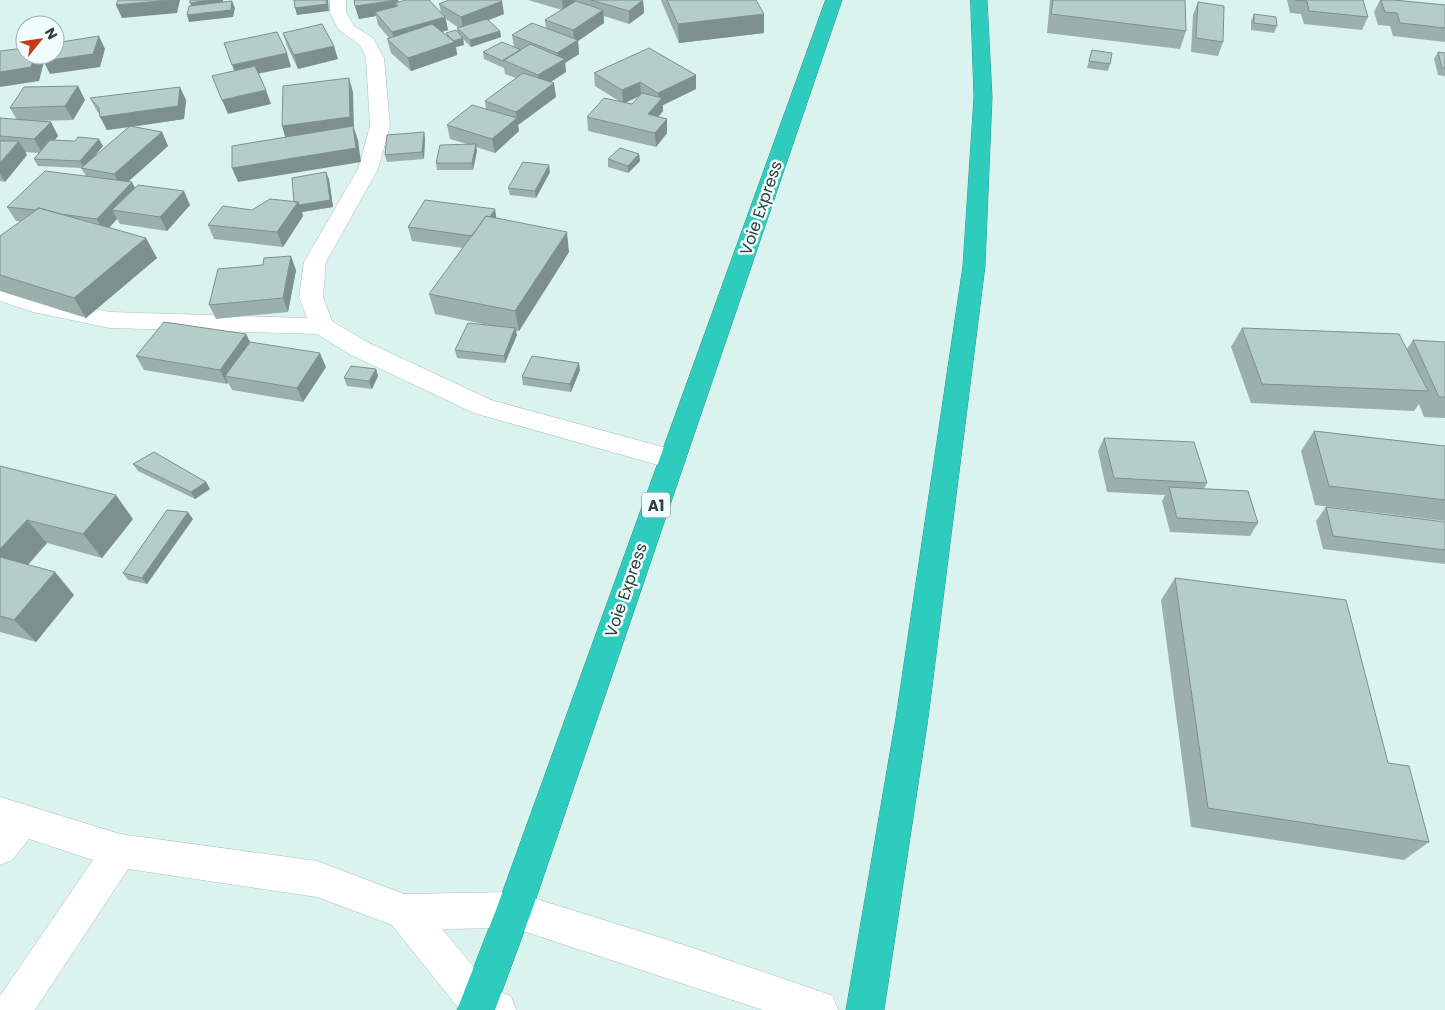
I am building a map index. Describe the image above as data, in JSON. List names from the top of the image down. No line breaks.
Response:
{"streets":{"highway":["Voie Express","A1"]},"north":"top right"}
